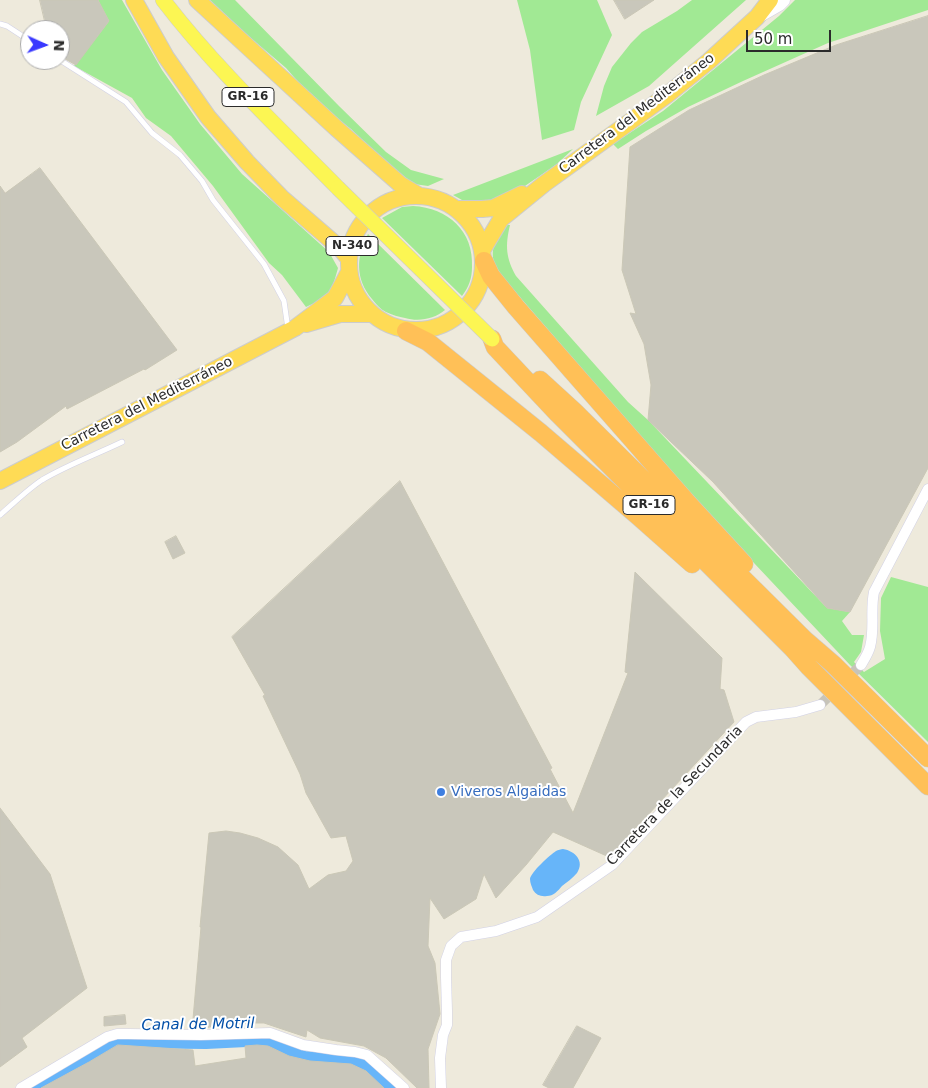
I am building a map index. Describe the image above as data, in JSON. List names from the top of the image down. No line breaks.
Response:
{"streets":{"highway":["GR-16","Carretera del Mediterráneo","N-340"],"street":["Carretera de la Secundaria"]},"crossings":[["Carretera del Mediterráneo","N-340"]],"water":["Canal de Motril"],"places":["Viveros Algaidas"],"scale_bar":"50 m","north":"right"}
